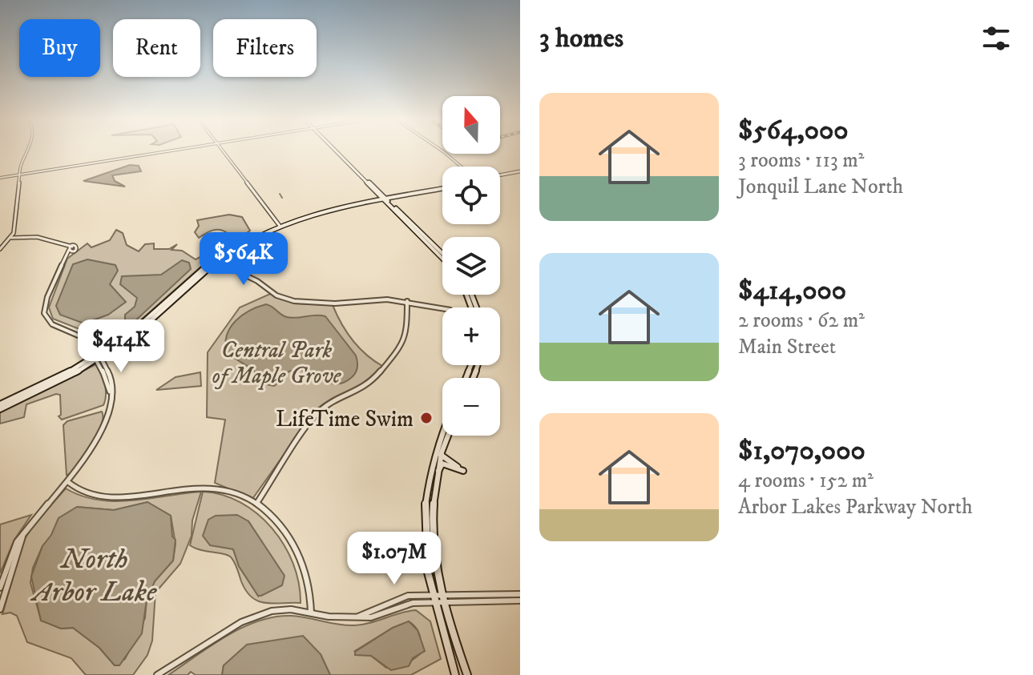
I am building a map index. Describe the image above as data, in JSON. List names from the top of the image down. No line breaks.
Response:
{"water":["North Arbor Lake"],"parks":["Central Park of Maple Grove"],"places":["LifeTime Swim"],"north":"top","page":{"heading":"3 homes","chip":["Buy","Rent","Filters"],"list":[{"name":"$564,000","note":"3 rooms · 113 m² · Jonquil Lane North"},{"name":"$414,000","note":"2 rooms · 62 m² · Main Street"},{"name":"$1,070,000","note":"4 rooms · 152 m² · Arbor Lakes Parkway North"}],"map_buttons":["+","−"],"price":["$564K","$414K","$1.07M"]}}
